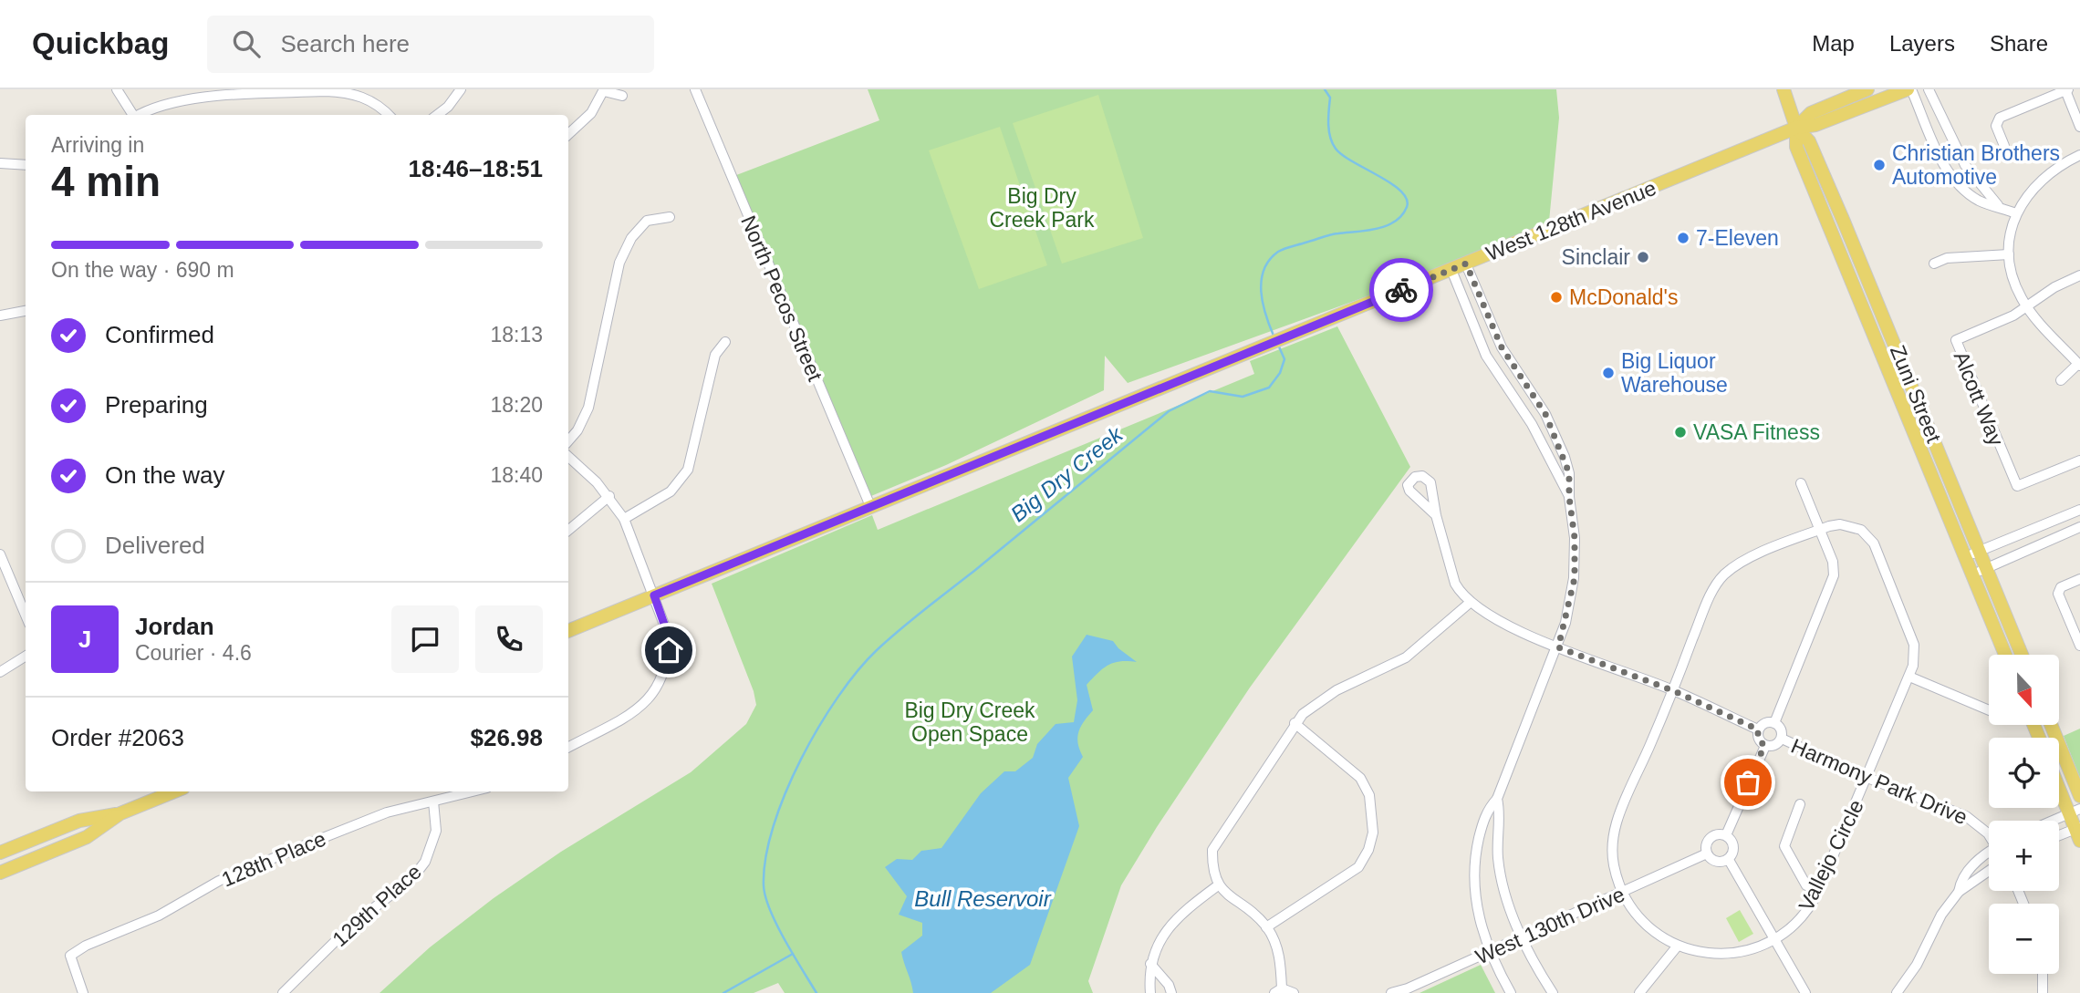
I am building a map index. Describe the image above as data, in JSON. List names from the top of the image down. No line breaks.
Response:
{"streets":{"main road":["West 128th Avenue","Zuni Street"],"street":["North Pecos Street","Alcott Way","Harmony Park Drive","Vallejo Circle","128th Place","129th Place","West 130th Drive"]},"crossings":[["West 128th Avenue","North Pecos Street"],["West 128th Avenue","Zuni Street"],["Harmony Park Drive","Vallejo Circle"],["Vallejo Circle","West 130th Drive"],["128th Place","129th Place"]],"water":["Big Dry Creek","Bull Reservoir"],"parks":["Big Dry Creek Park","Big Dry Creek Open Space"],"places":["Christian Brothers Automotive","7-Eleven","Sinclair","McDonald's","Big Liquor Warehouse","VASA Fitness"],"north":"bottom","page":{"header":"Quickbag","search":"Search here","nav":["Map","Layers","Share"],"heading":["4 min","Arriving in","18:46–18:51"],"panel":["Jordan","Courier · 4.6","Order #2063","$26.98"],"bar":"On the way · 690 m","list":[["Confirmed","18:13"],["Preparing","18:20"],["On the way","18:40"],"Delivered"],"round":"J","map_buttons":["+","−"]}}
